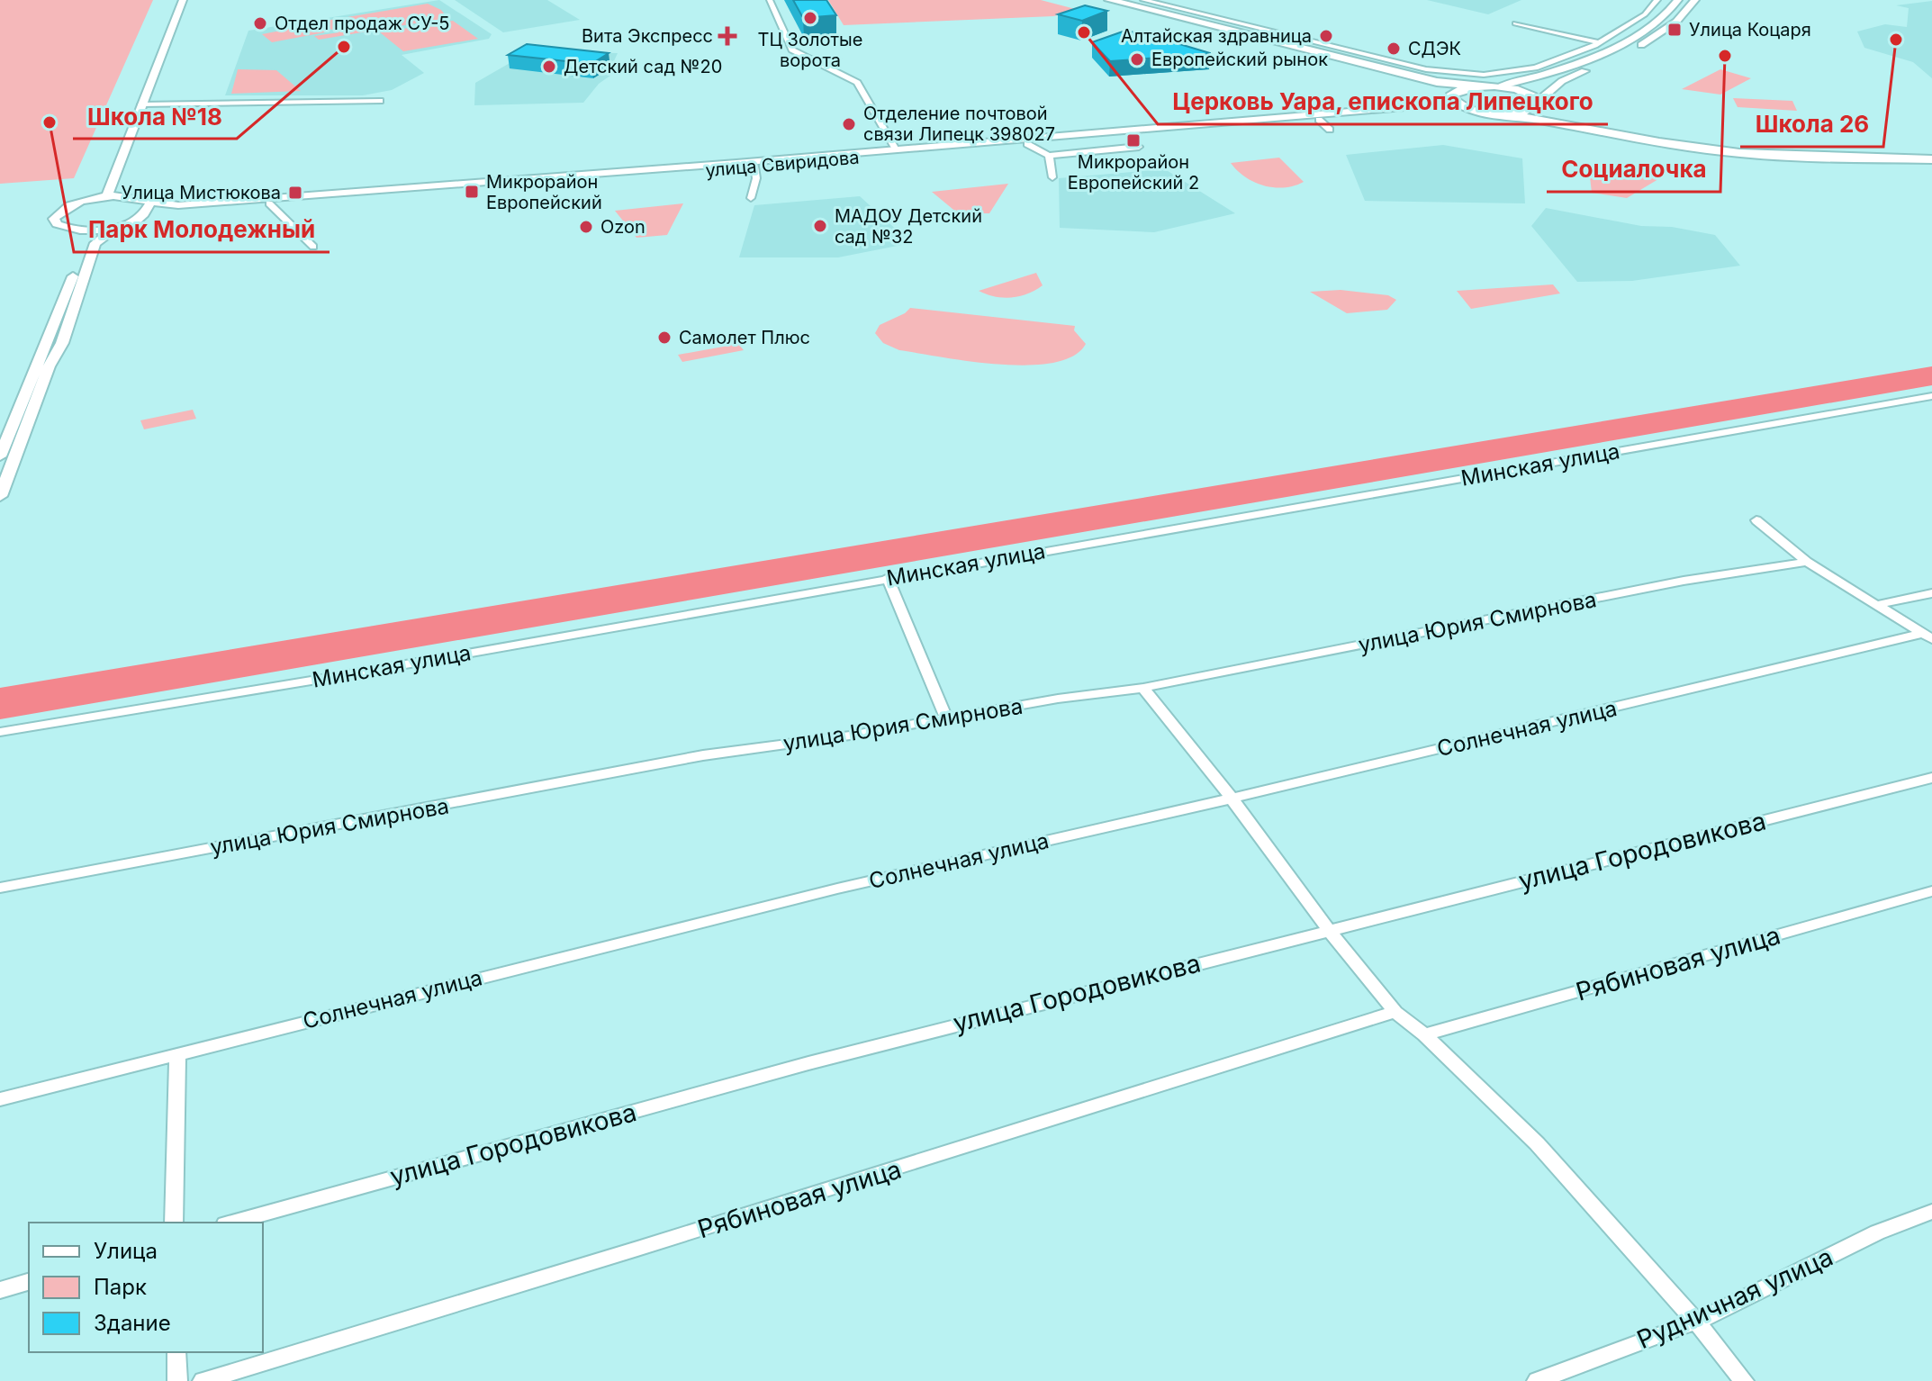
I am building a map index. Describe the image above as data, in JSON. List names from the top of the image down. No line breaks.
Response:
{"streets":{"street":["улица Свиридова","Минская улица","улица Юрия Смирнова","Солнечная улица","улица Городовикова","Рябиновая улица","Рудничная улица"]},"places":{"other":["ТЦ Золотые ворота","Отдел продаж СУ-5","Церковь Уара, епископа Липецкого","Алтайская здравница","Школа 26","Школа №18","СДЭК","Социалочка","Европейский рынок","Детский сад №20","Парк Молодежный","Отделение почтовой связи Липецк 398027","МАДОУ Детский сад №32","Ozon","Самолет Плюс"],"transit":["Улица Коцаря","Микрорайон Европейский 2","Микрорайон Европейский","Улица Мистюкова"],"health":["Вита Экспресс"]},"legend":["Улица","Парк","Здание"]}
